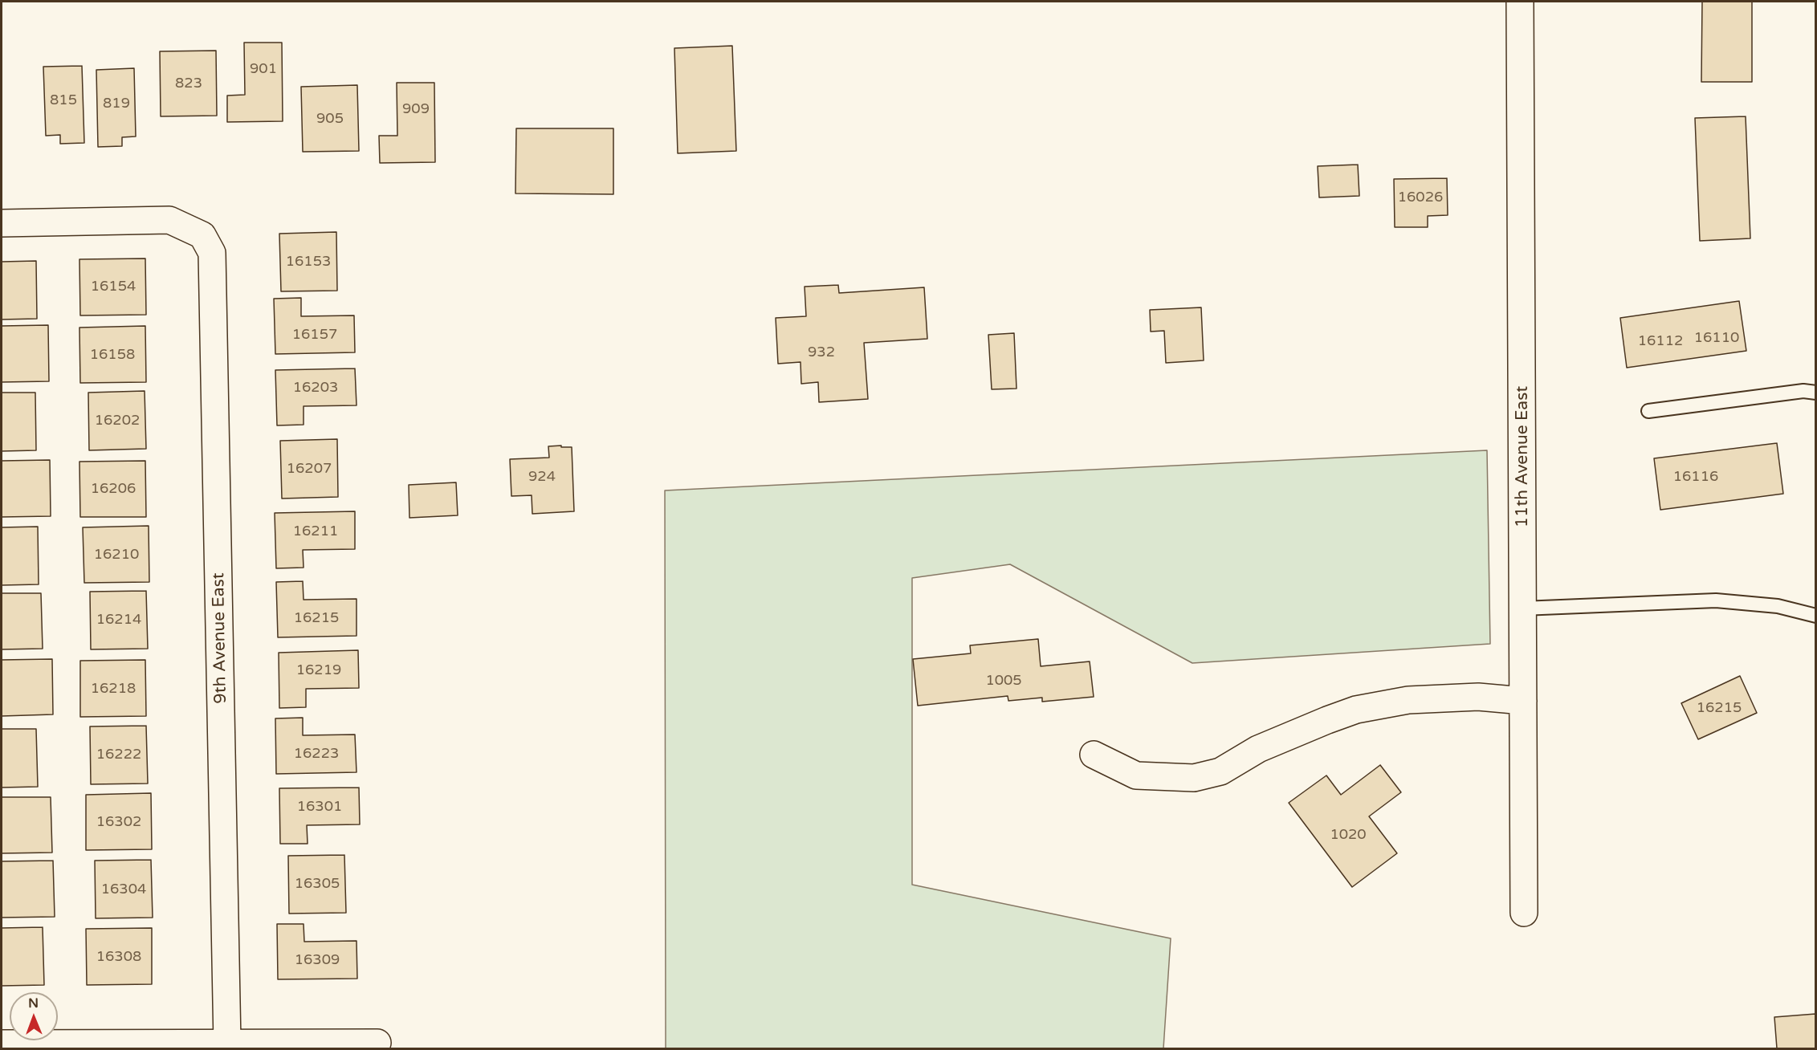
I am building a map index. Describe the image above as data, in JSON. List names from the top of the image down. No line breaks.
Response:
{"streets":{"street":["11th Avenue East","9th Avenue East"]},"house_numbers":["901","823","815","819","909","905","16026","16153","16154","16157","16110","16112","932","16158","16203","16202","16207","924","16116","16206","16211","16210","16215","16214","16219","1005","16218","16215","16223","16222","16301","16302","1020","16305","16304","16308","16309"],"north":"top"}
